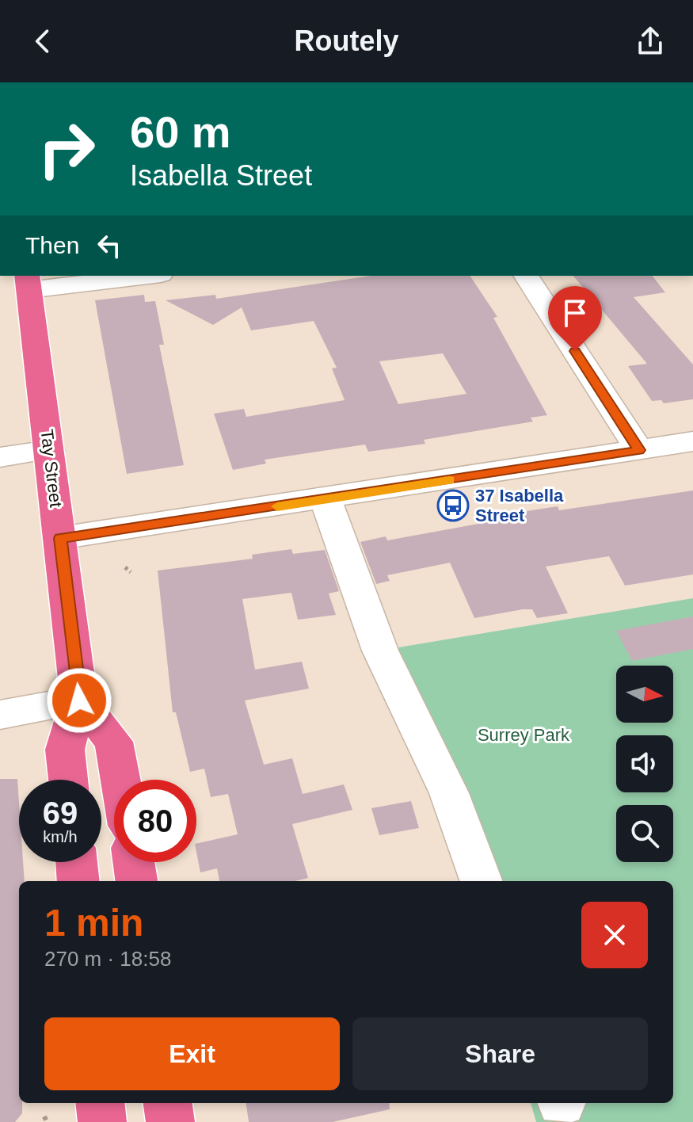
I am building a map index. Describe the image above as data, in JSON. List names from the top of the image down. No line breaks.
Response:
{"streets":{"highway":["Tay Street"]},"parks":["Surrey Park"],"places":{"bus stop":["37 Isabella Street"]},"north":"right","page":{"header":"Routely","turn":["60 m","Isabella Street"],"then":"Then","speed":"69 km/h","limit":"80","heading":["1 min","270 m · 18:58"],"buttons":["Exit","Share"]}}
